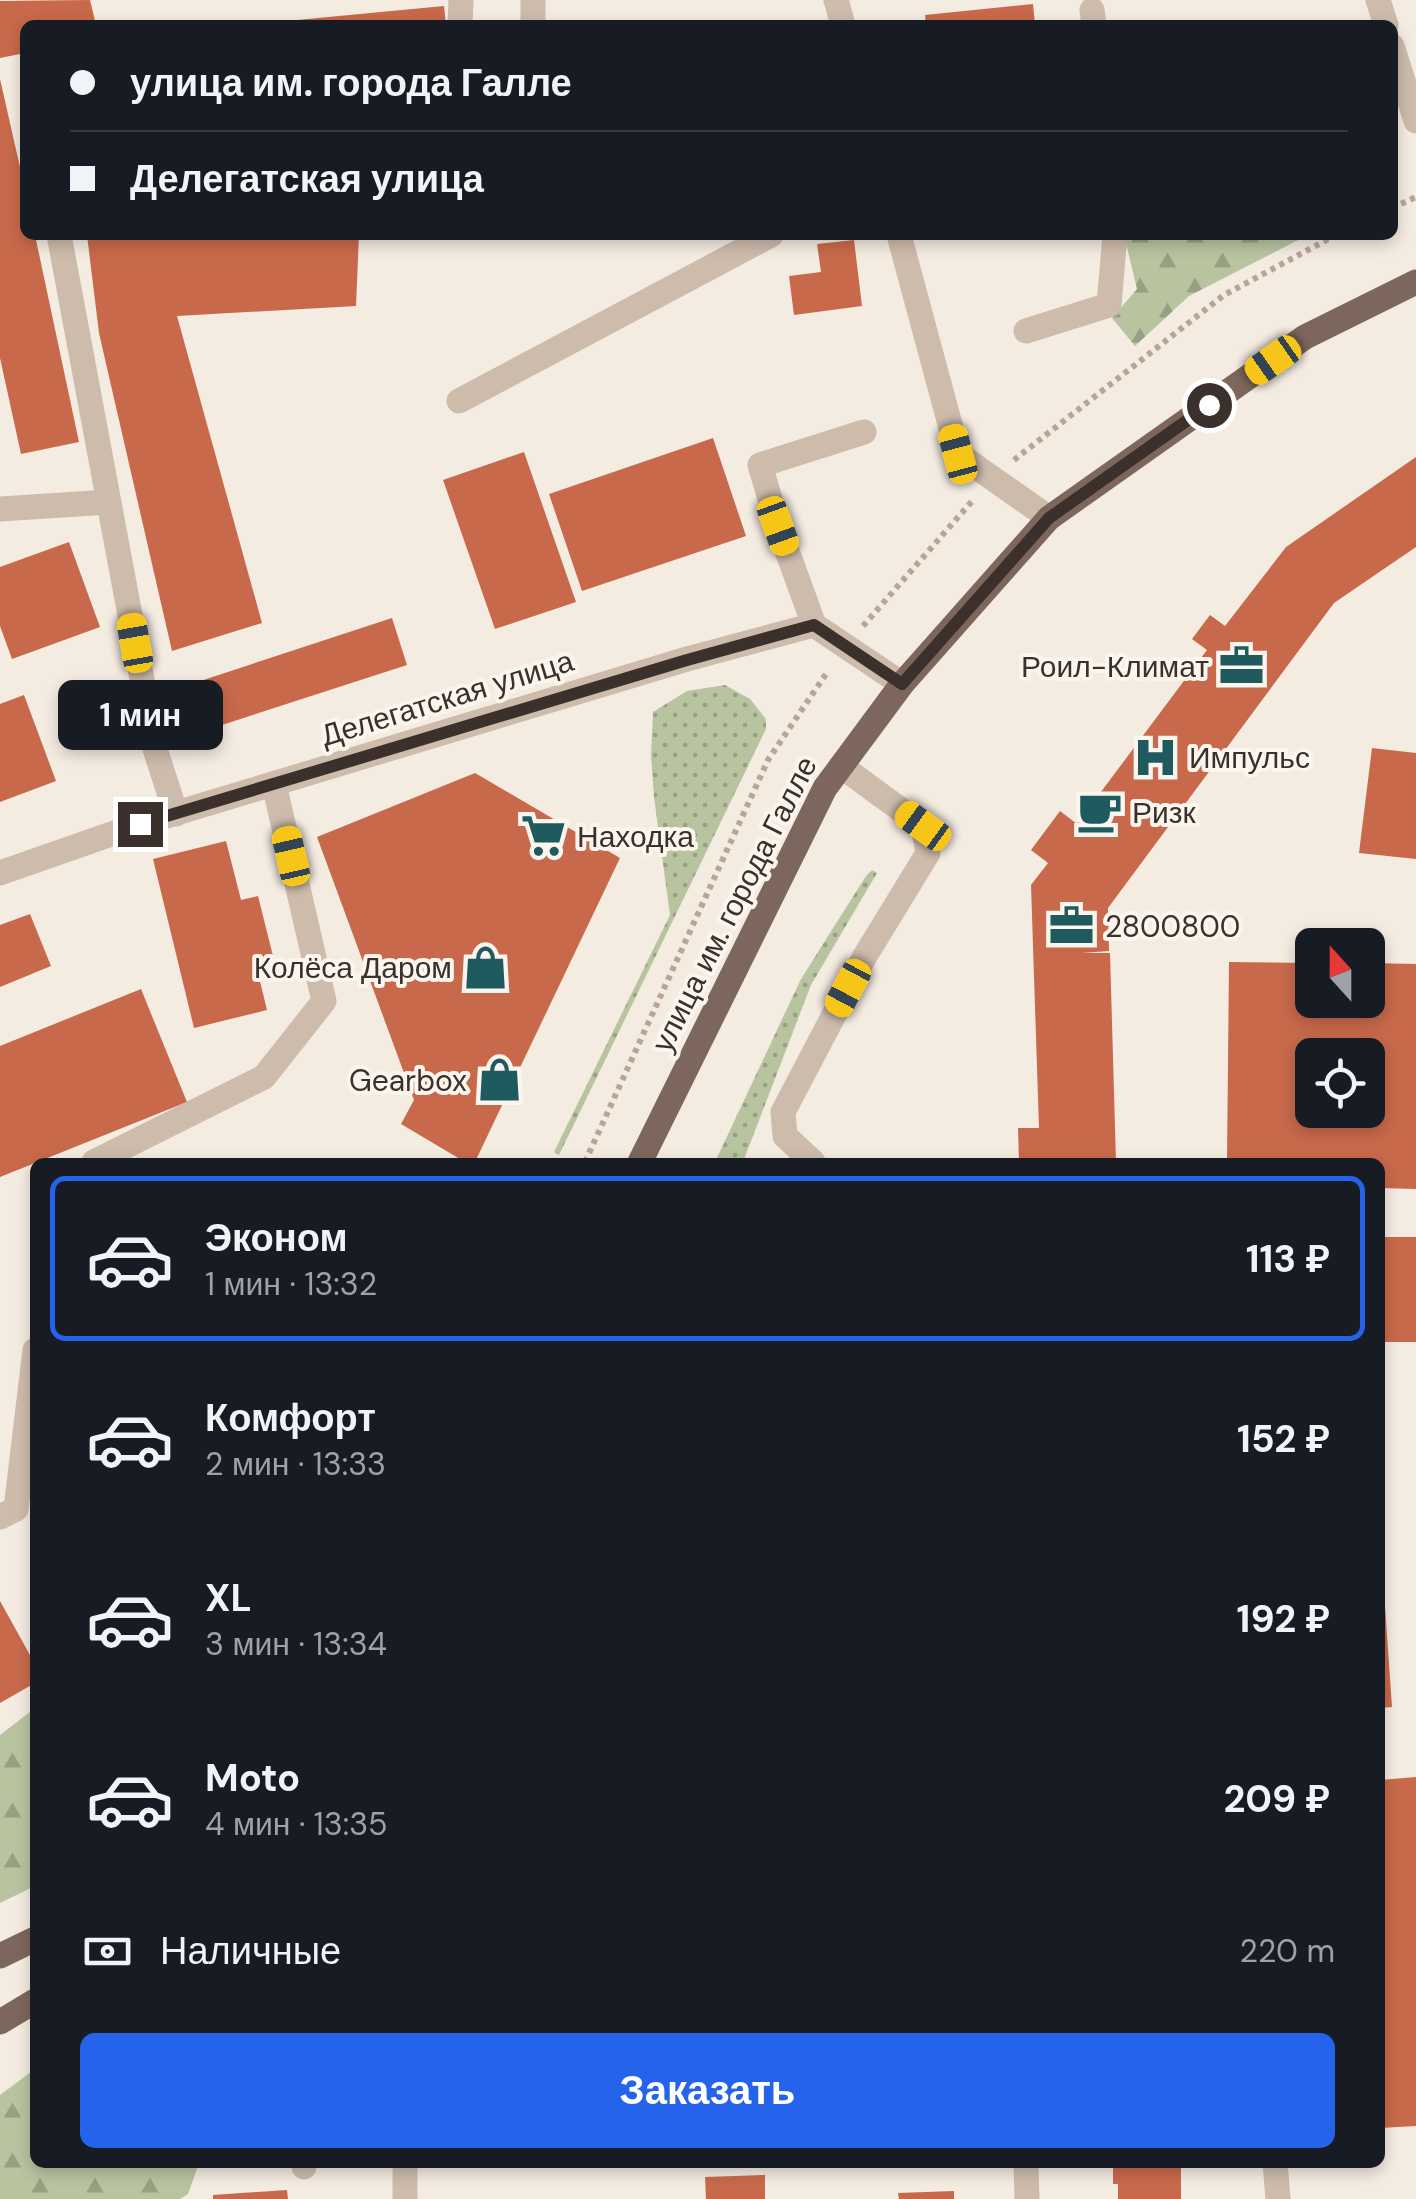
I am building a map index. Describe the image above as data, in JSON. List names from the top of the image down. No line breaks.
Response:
{"streets":{"main road":["улица им. города Галле"],"street":["Делегатская улица"]},"places":{"office":["Роил-Климат","2800800"],"hospital":["Импульс"],"cafe":["Ризк"],"supermarket":["Находка"],"shop":["Колёса Даром","Gearbox"]},"north":"top","page":{"banner":["улица им. города Галле","Делегатская улица"],"bubble":"1 мин","list":[{"name":"Эконом","note":"1 мин · 13:32","value":"113 ₽"},{"name":"Комфорт","note":"2 мин · 13:33","value":"152 ₽"},{"name":"XL","note":"3 мин · 13:34","value":"192 ₽"},{"name":"Moto","note":"4 мин · 13:35","value":"209 ₽"}],"pay":["Наличные","220 m"],"buttons":"Заказать"}}
